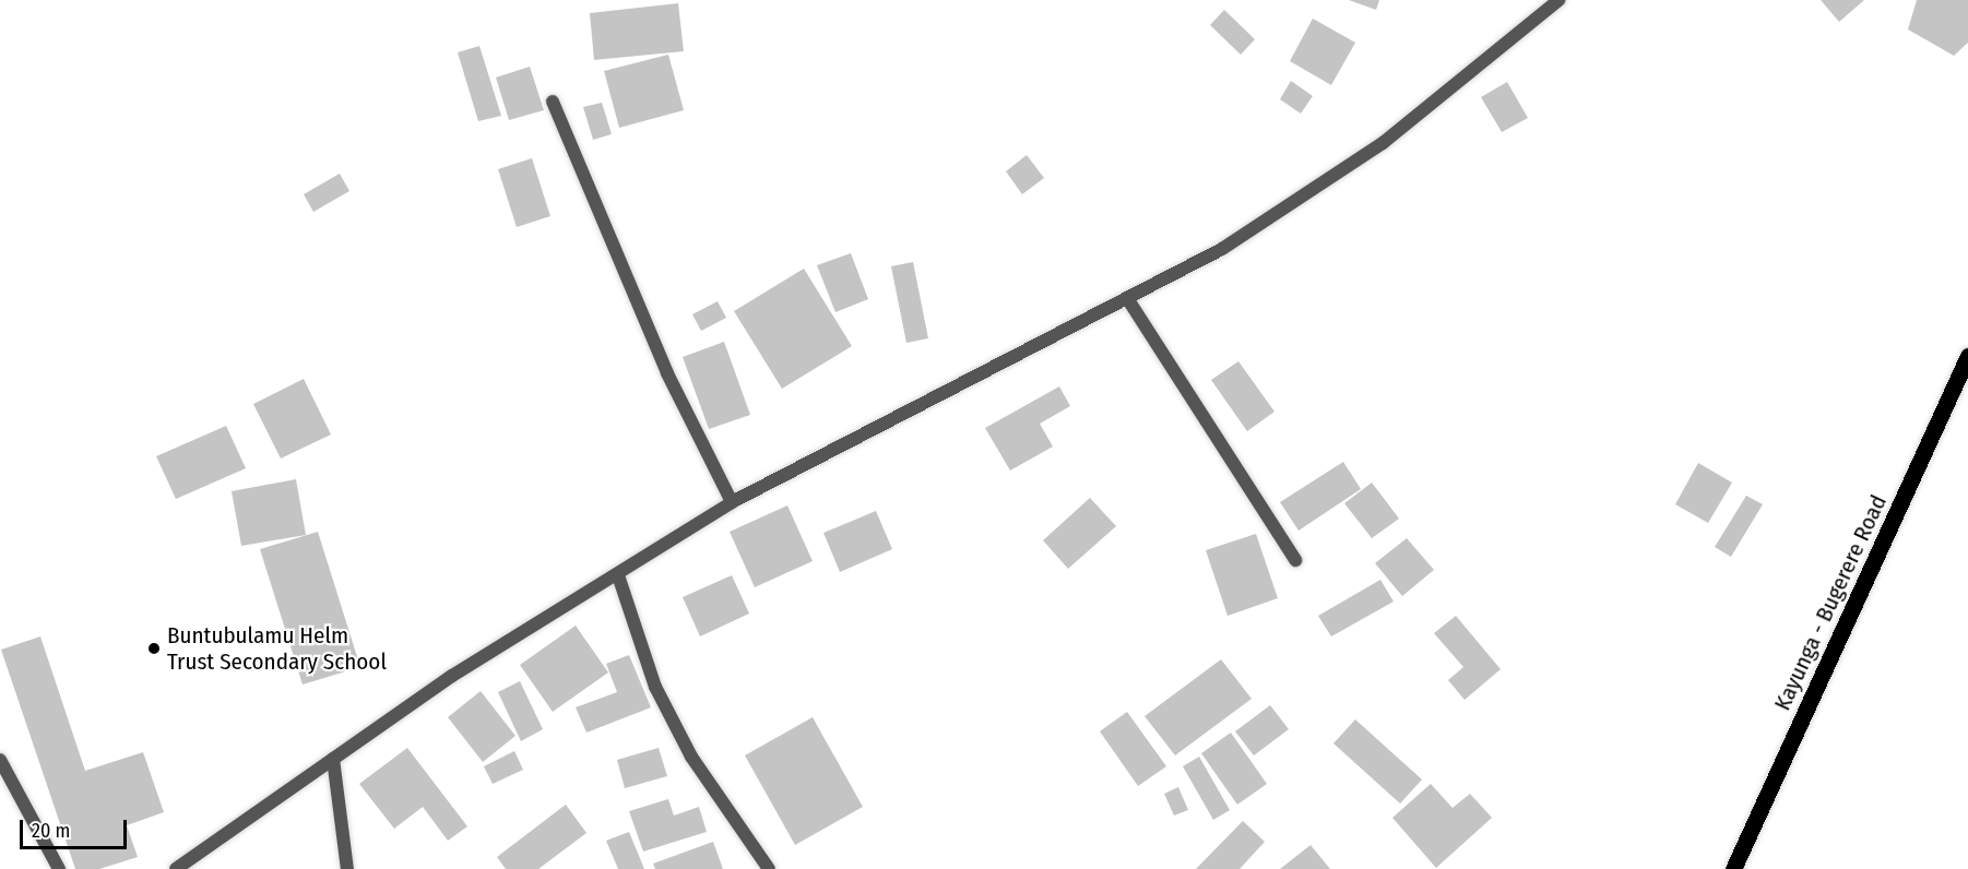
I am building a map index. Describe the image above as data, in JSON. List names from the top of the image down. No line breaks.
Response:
{"streets":{"main road":["Kayunga - Bugerere Road"]},"places":["Buntubulamu Helm Trust Secondary School"],"scale_bar":"20 m"}
